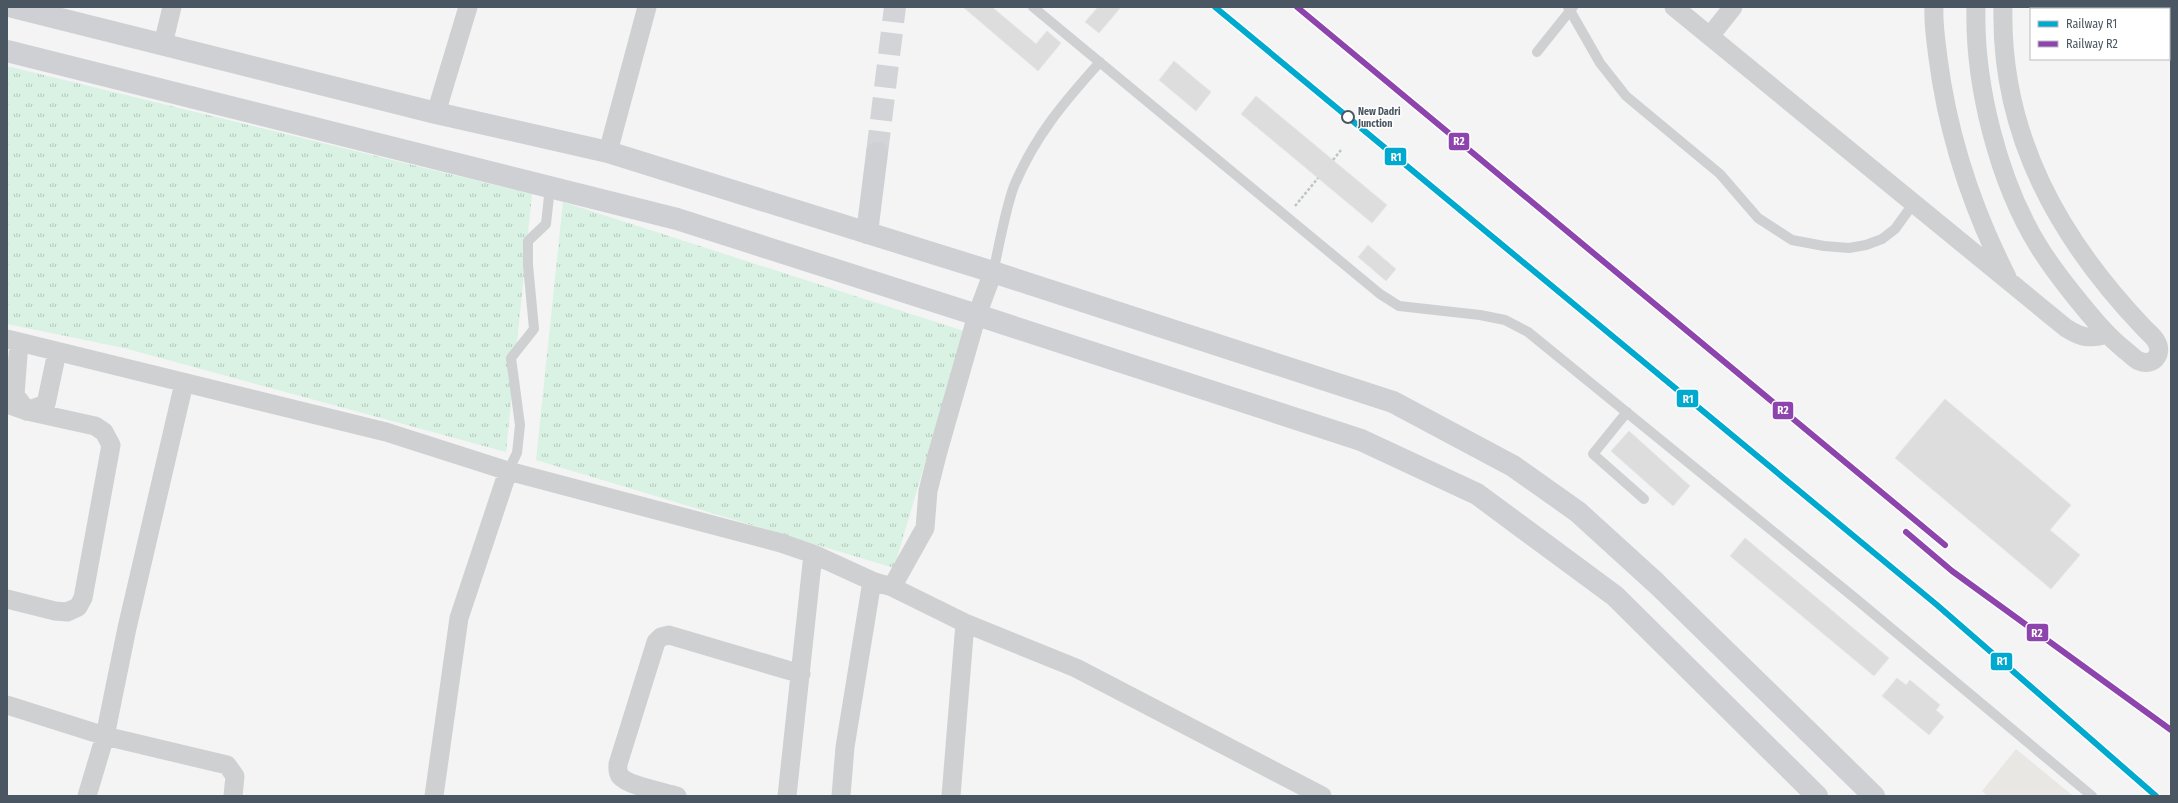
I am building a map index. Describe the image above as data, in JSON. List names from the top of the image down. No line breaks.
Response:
{"places":["New Dadri Junction"],"lines":["rail line R1","rail line R2"],"legend":["Railway R1","Railway R2"]}
